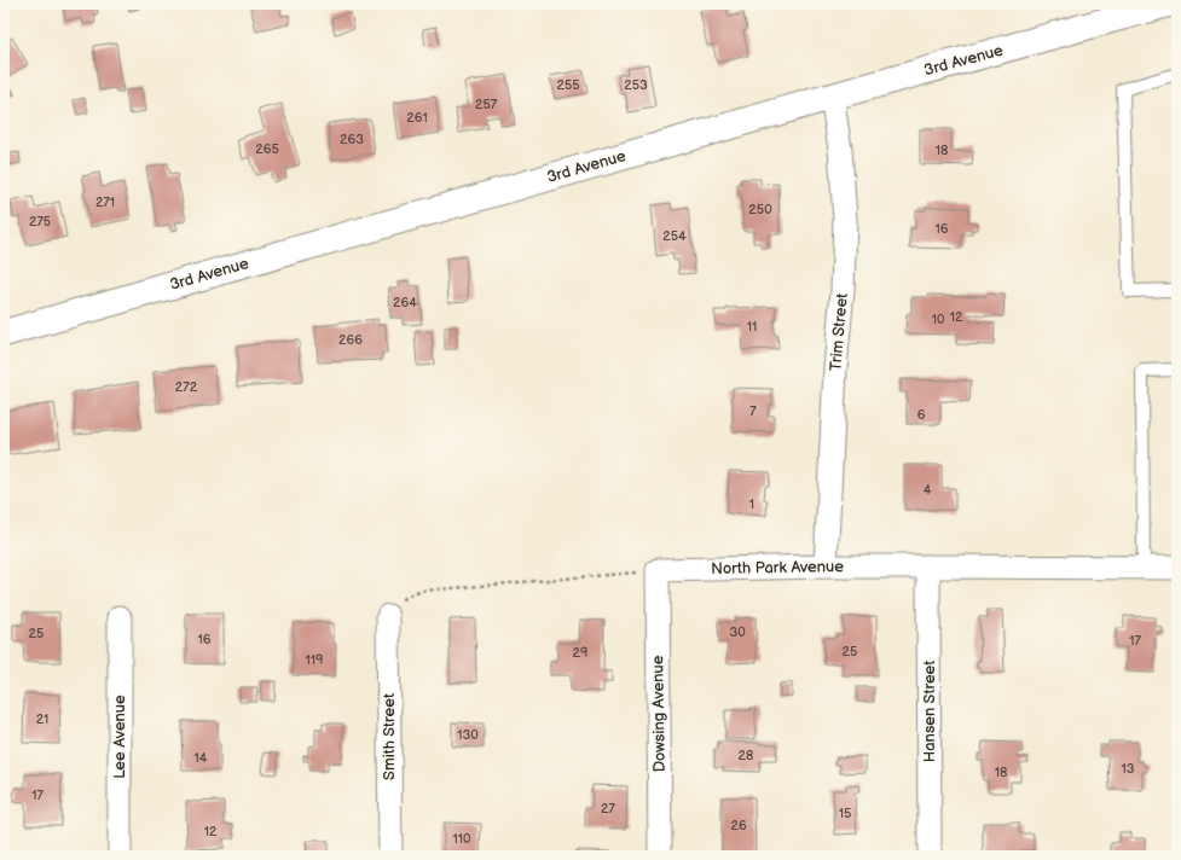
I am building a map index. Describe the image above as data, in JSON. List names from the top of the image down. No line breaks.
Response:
{"streets":{"street":["3rd Avenue","Trim Street","North Park Avenue","Hansen Street","Dowsing Avenue","Lee Avenue","Smith Street"]},"crossings":[["3rd Avenue","Trim Street"],["Trim Street","North Park Avenue"],["North Park Avenue","Hansen Street"],["North Park Avenue","Dowsing Avenue"]],"house_numbers":["255","253","257","261","263","265","18","271","250","275","16","254","264","12","10","11","266","272","7","6","4","1","30","25","16","17","25","29","119","21","130","28","14","13","18","17","27","15","26","12","110"]}
